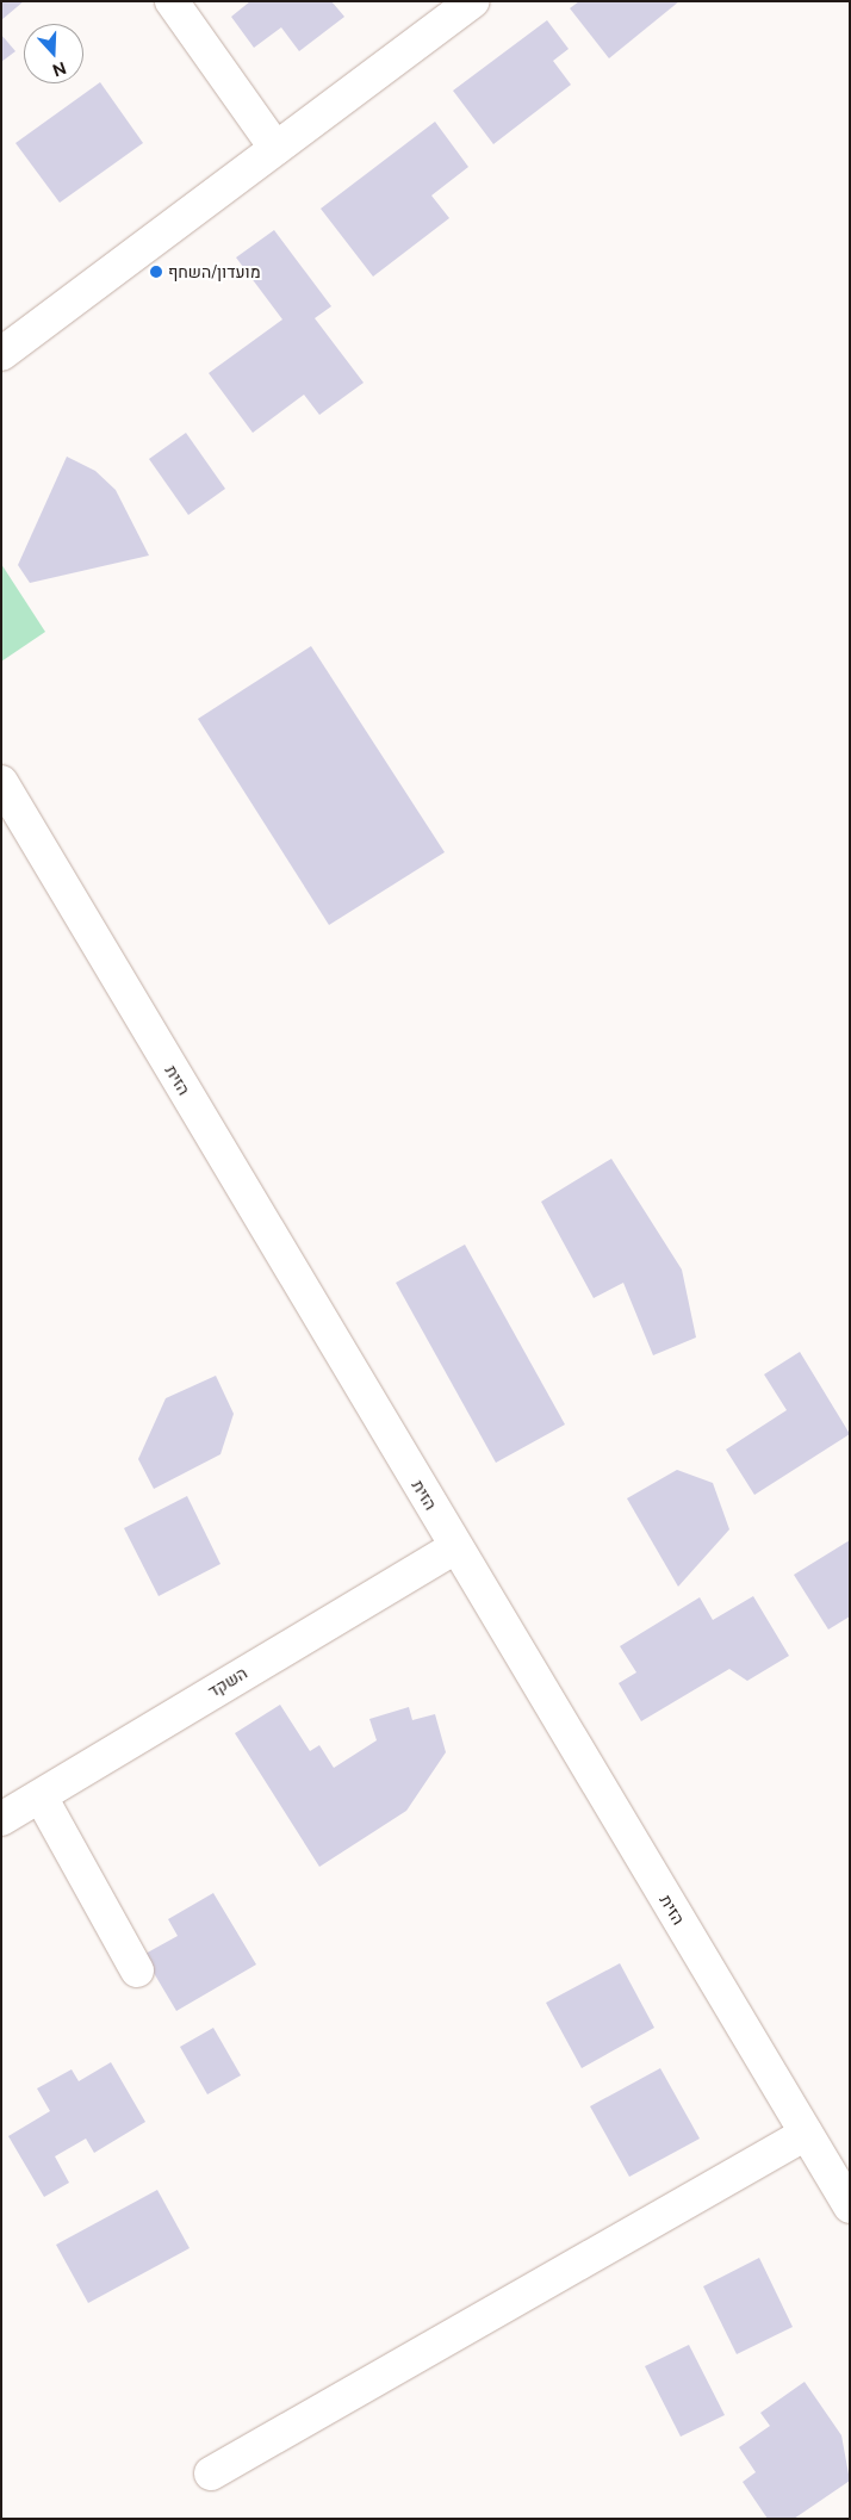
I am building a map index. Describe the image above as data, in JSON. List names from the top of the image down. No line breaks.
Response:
{"streets":{"street":["הזית","השקד"]},"crossings":[["הזית","השקד"]],"places":["מועדון/השחף"],"north":"bottom"}
